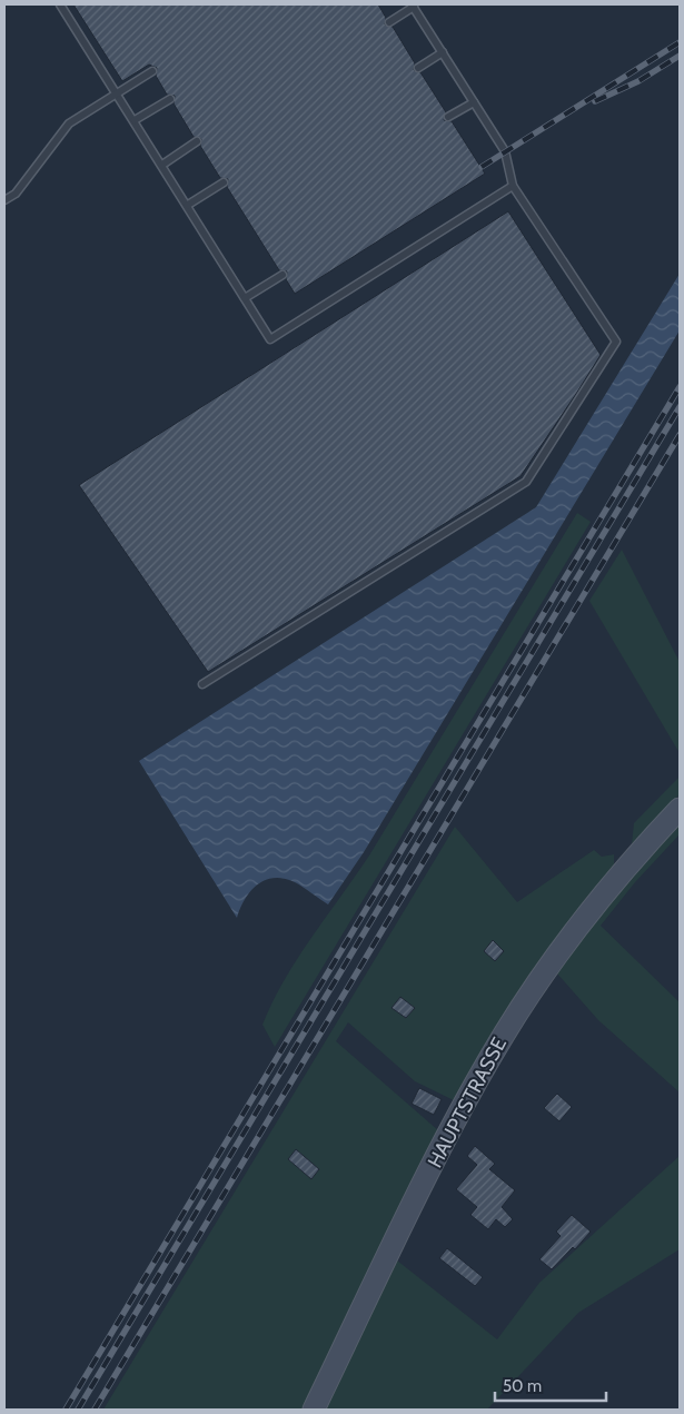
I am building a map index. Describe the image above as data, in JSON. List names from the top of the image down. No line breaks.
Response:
{"streets":{"main road":["HAUPTSTRASSE"]},"scale_bar":"50 m"}
